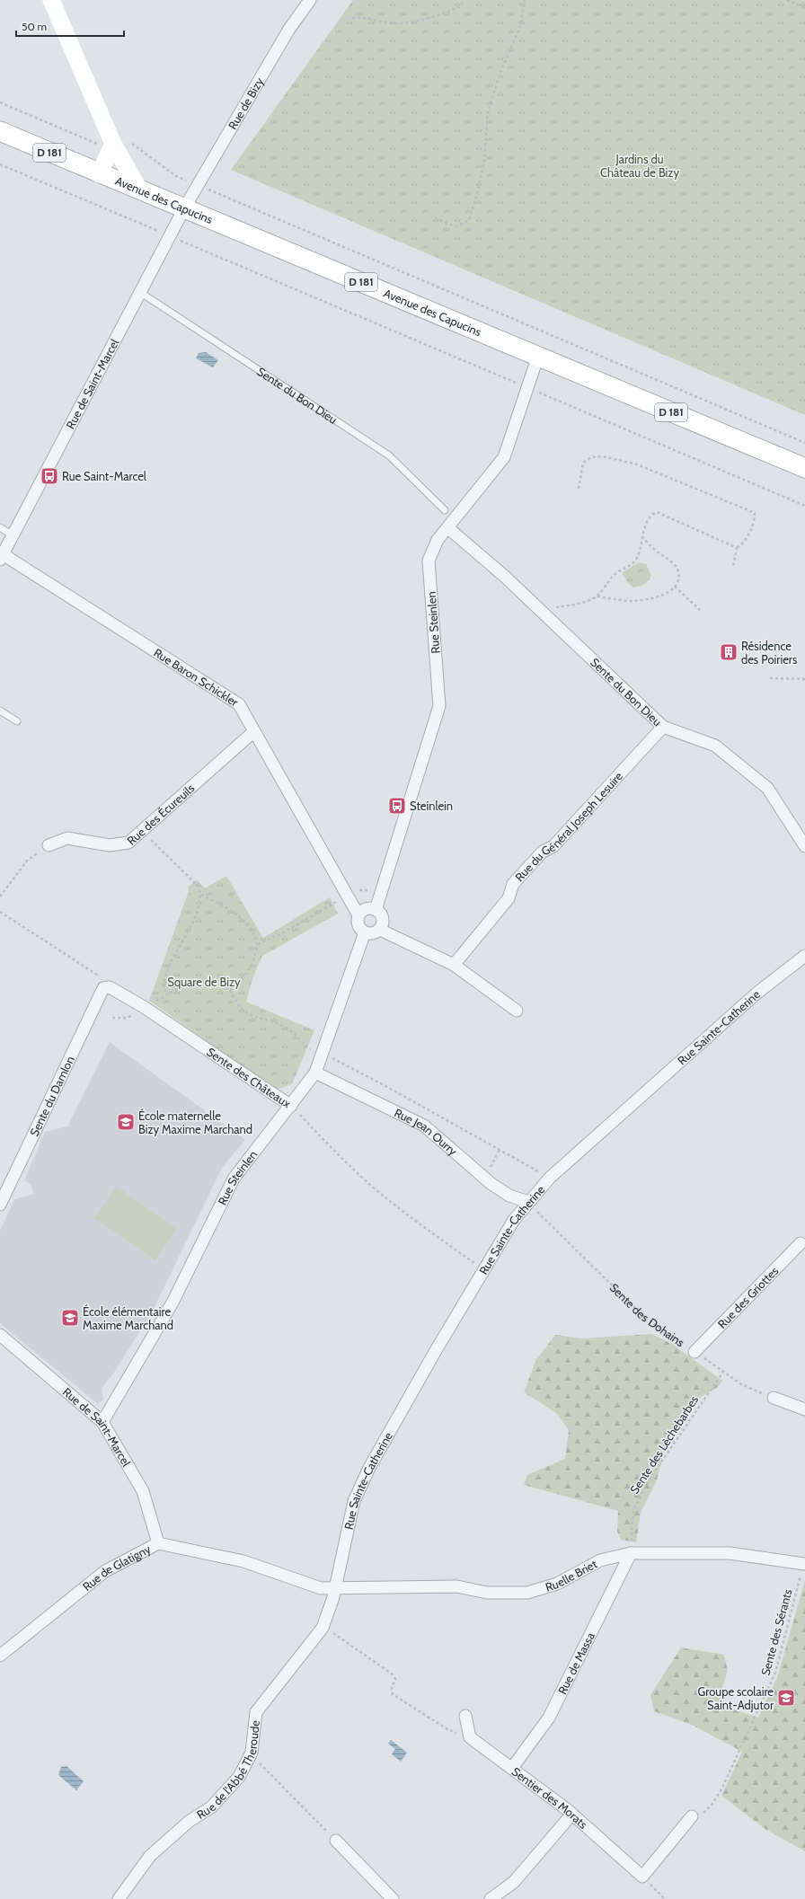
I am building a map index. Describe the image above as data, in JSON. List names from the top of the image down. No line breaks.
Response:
{"streets":{"main road":["D 181","Avenue des Capucins"],"street":["Rue de Bizy","Rue de Saint-Marcel","Sente du Bon Dieu","Rue Steinlen","Rue Baron Schickler","Rue des Écureuils","Rue du Général Joseph Lesuire","Rue Sainte-Catherine","Sente des Châteaux","Sente du Damlon","Rue Jean Ourry","Rue des Griottes","Rue de Glatigny","Ruelle Briet","Rue de Massa","Rue de l'Abbé Theroude","Sentier des Morats"],"path":["Sente des Dohains","Sente des Lèchebarbes","Sente des Sérants"]},"crossings":[["Rue de Bizy","Avenue des Capucins"],["Rue de Bizy","Rue de Saint-Marcel"],["Avenue des Capucins","Rue de Saint-Marcel"],["Avenue des Capucins","Rue Steinlen"],["Rue de Saint-Marcel","Sente du Bon Dieu"],["Rue de Saint-Marcel","Rue Steinlen"],["Rue de Saint-Marcel","Rue Baron Schickler"],["Rue de Saint-Marcel","Rue de Glatigny"],["Sente du Bon Dieu","Rue Steinlen"],["Sente du Bon Dieu","Rue du Général Joseph Lesuire"],["Rue Steinlen","Rue Baron Schickler"],["Rue Steinlen","Sente des Châteaux"],["Rue Steinlen","Rue Jean Ourry"],["Rue Baron Schickler","Rue des Écureuils"],["Rue Sainte-Catherine","Sente des Châteaux"],["Rue Sainte-Catherine","Rue Jean Ourry"],["Rue Sainte-Catherine","Sente des Dohains"],["Rue Sainte-Catherine","Rue de Glatigny"],["Rue Sainte-Catherine","Ruelle Briet"],["Rue Sainte-Catherine","Rue de l'Abbé Theroude"],["Sente des Châteaux","Sente du Damlon"],["Rue Jean Ourry","Sente des Dohains"],["Rue des Griottes","Sente des Dohains"],["Sente des Dohains","Sente des Lèchebarbes"],["Sente des Lèchebarbes","Ruelle Briet"],["Sente des Lèchebarbes","Rue de Massa"],["Rue de Glatigny","Ruelle Briet"],["Rue de Glatigny","Rue de l'Abbé Theroude"],["Ruelle Briet","Sente des Sérants"],["Ruelle Briet","Rue de Massa"],["Ruelle Briet","Rue de l'Abbé Theroude"],["Rue de Massa","Sentier des Morats"]],"parks":["Jardins du Château de Bizy","Square de Bizy"],"places":{"bus stop":["Rue Saint-Marcel","Steinlein"],"building":["Résidence des Poiriers"],"school or university":["École maternelle Bizy Maxime Marchand","École élémentaire Maxime Marchand","Groupe scolaire Saint-Adjutor"]},"scale_bar":"50 m"}
